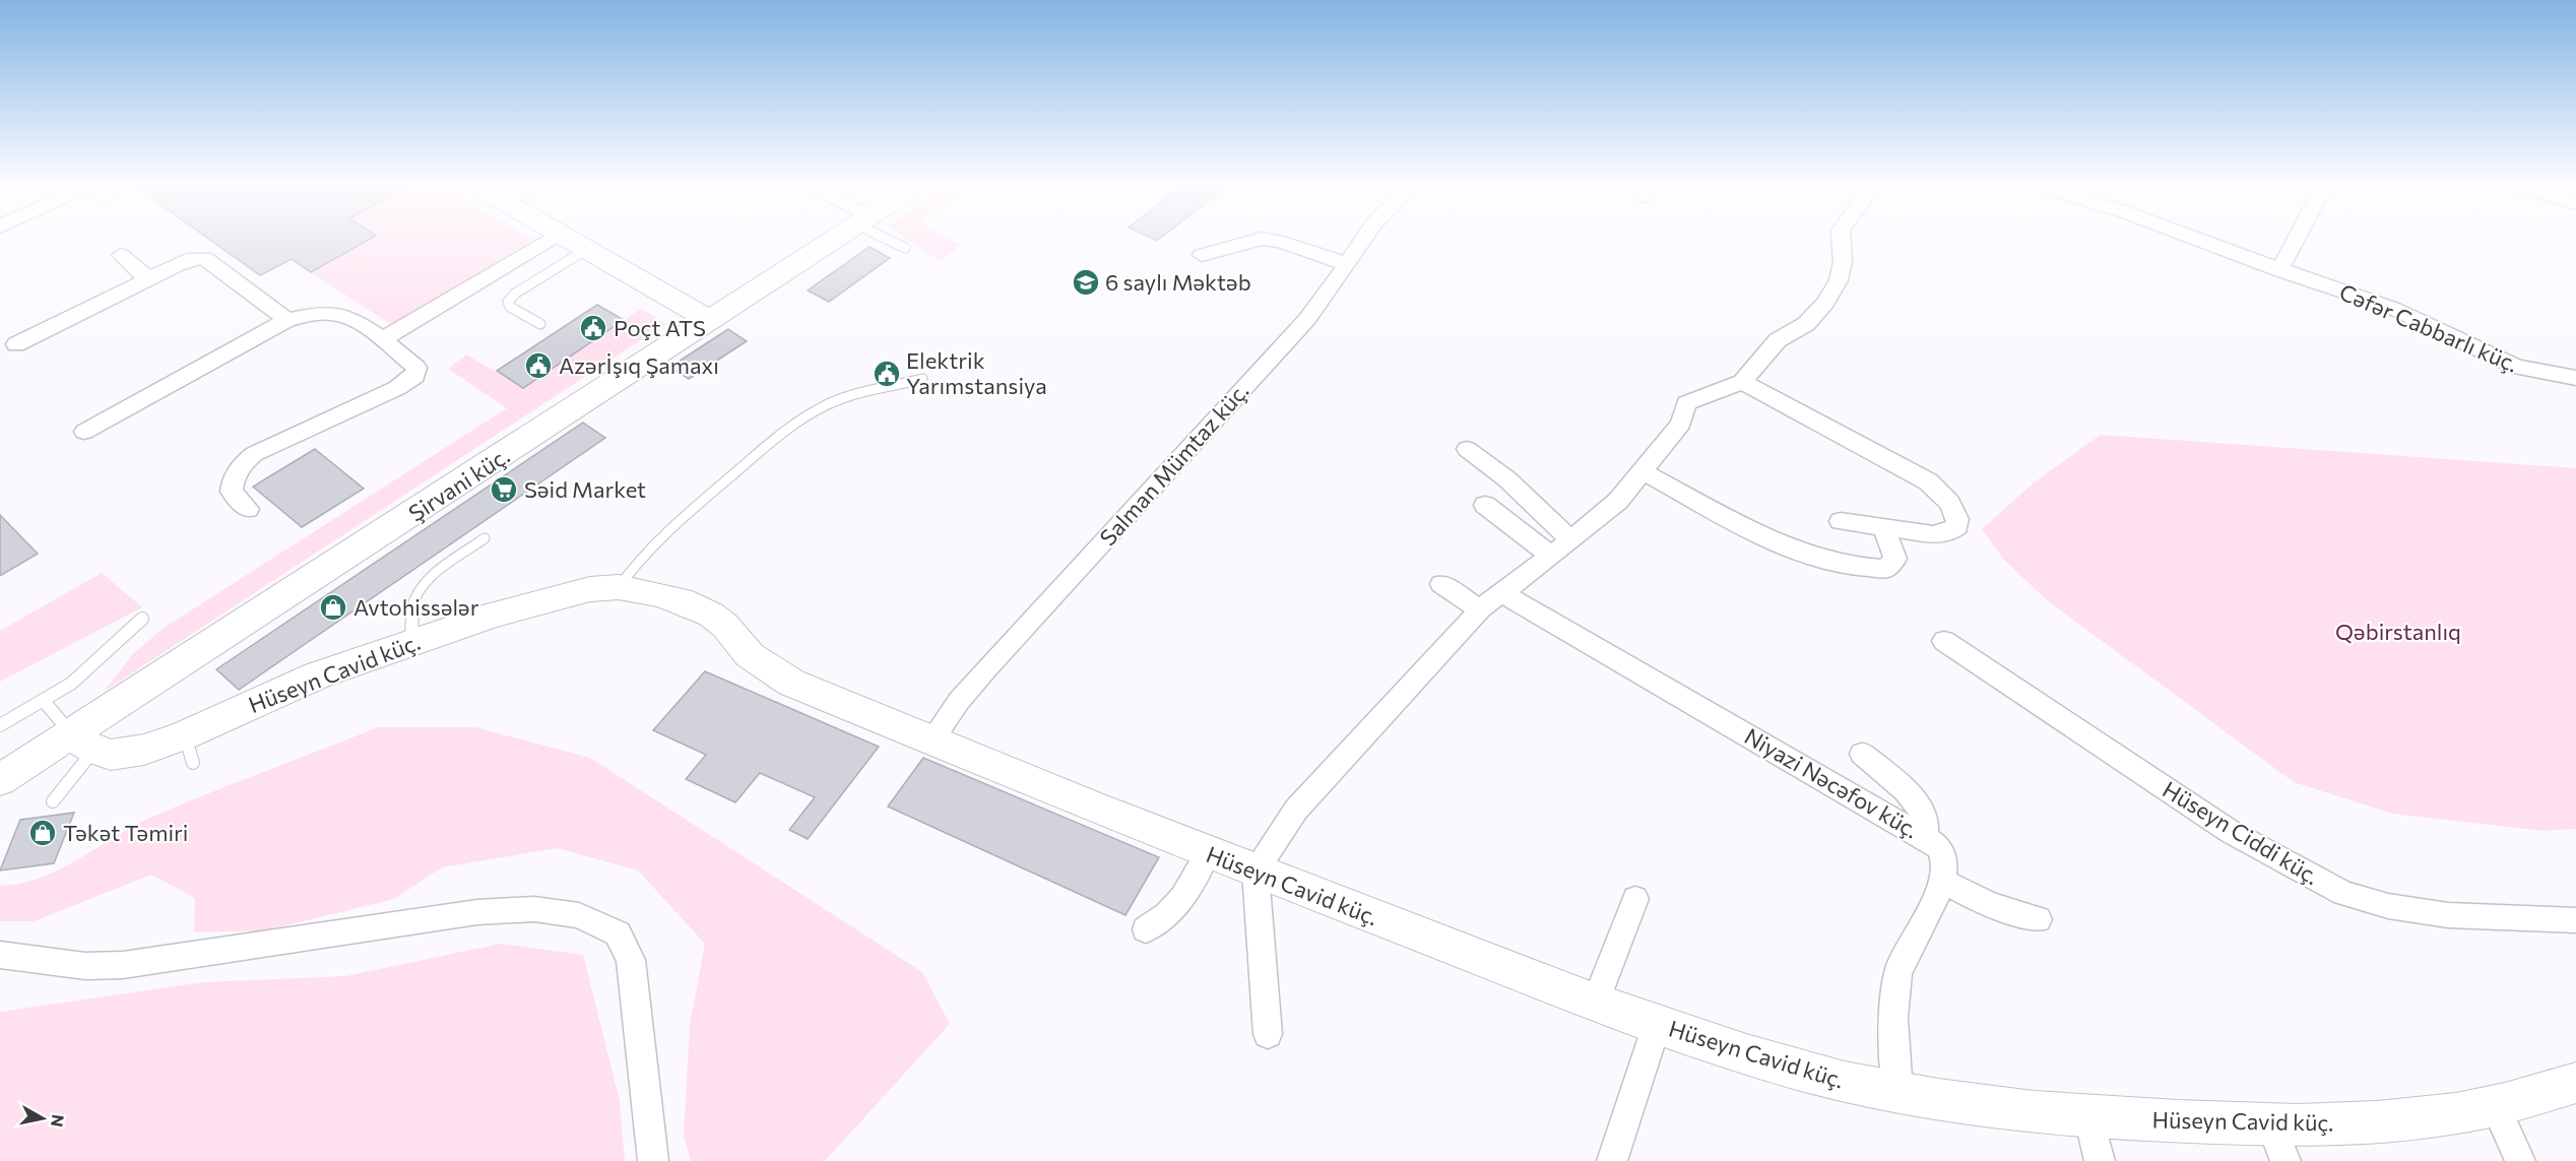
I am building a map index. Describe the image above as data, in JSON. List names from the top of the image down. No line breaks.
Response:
{"streets":{"street":["Cəfər Cabbarlı küç.","Salman Mümtaz küç.","Şirvani küç.","Hüseyn Cavid küç.","Niyazi Nəcəfov küç.","Hüseyn Ciddi küç."]},"crossings":[["Salman Mümtaz küç.","Hüseyn Cavid küç."],["Şirvani küç.","Hüseyn Cavid küç."]],"parks":["Qəbirstanlıq"],"places":{"school or university":["6 saylı Məktəb"],"public building":["Poçt ATS","Azərİşıq Şamaxı","Elektrik Yarımstansiya"],"supermarket":["Səid Market"],"shop":["Avtohissələr","Təkət Təmiri"]},"north":"right"}
